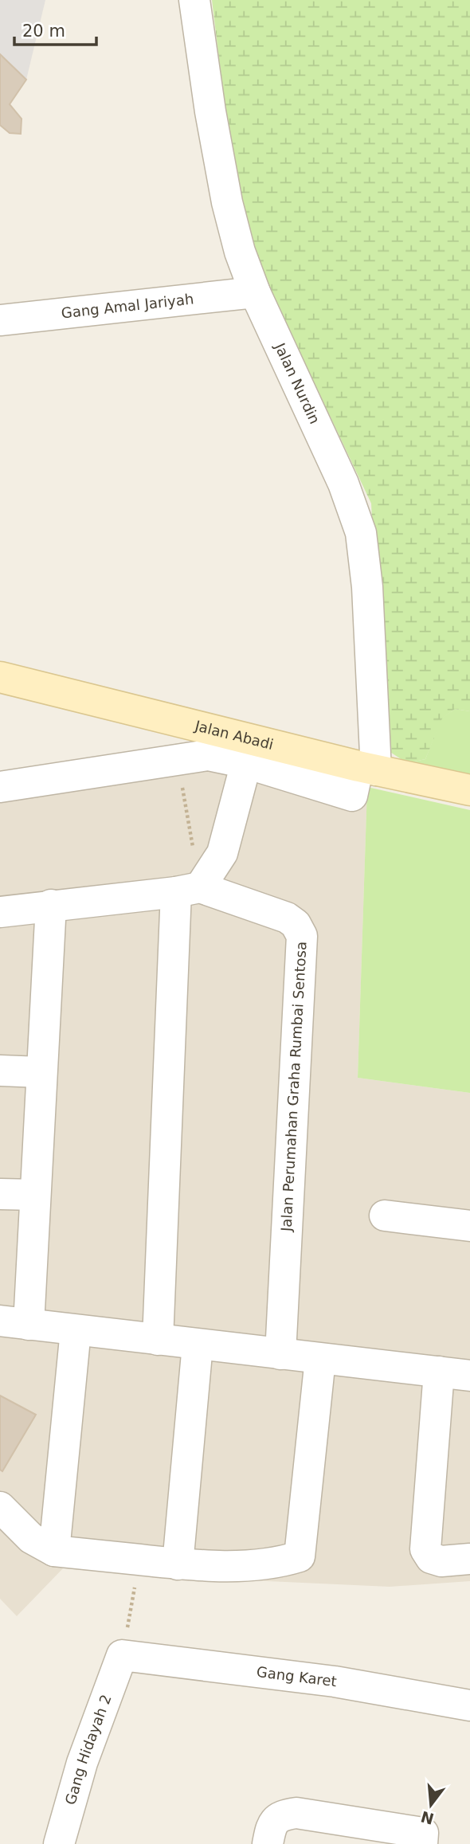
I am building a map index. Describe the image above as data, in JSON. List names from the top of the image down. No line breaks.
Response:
{"streets":{"street":["Gang Amal Jariyah","Jalan Nurdin","Jalan Abadi","Jalan Perumahan Graha Rumbai Sentosa","Gang Karet","Gang Hidayah 2"]},"crossings":[["Gang Amal Jariyah","Jalan Nurdin"],["Jalan Nurdin","Jalan Abadi"],["Gang Karet","Gang Hidayah 2"]],"scale_bar":"20 m","north":"bottom"}
